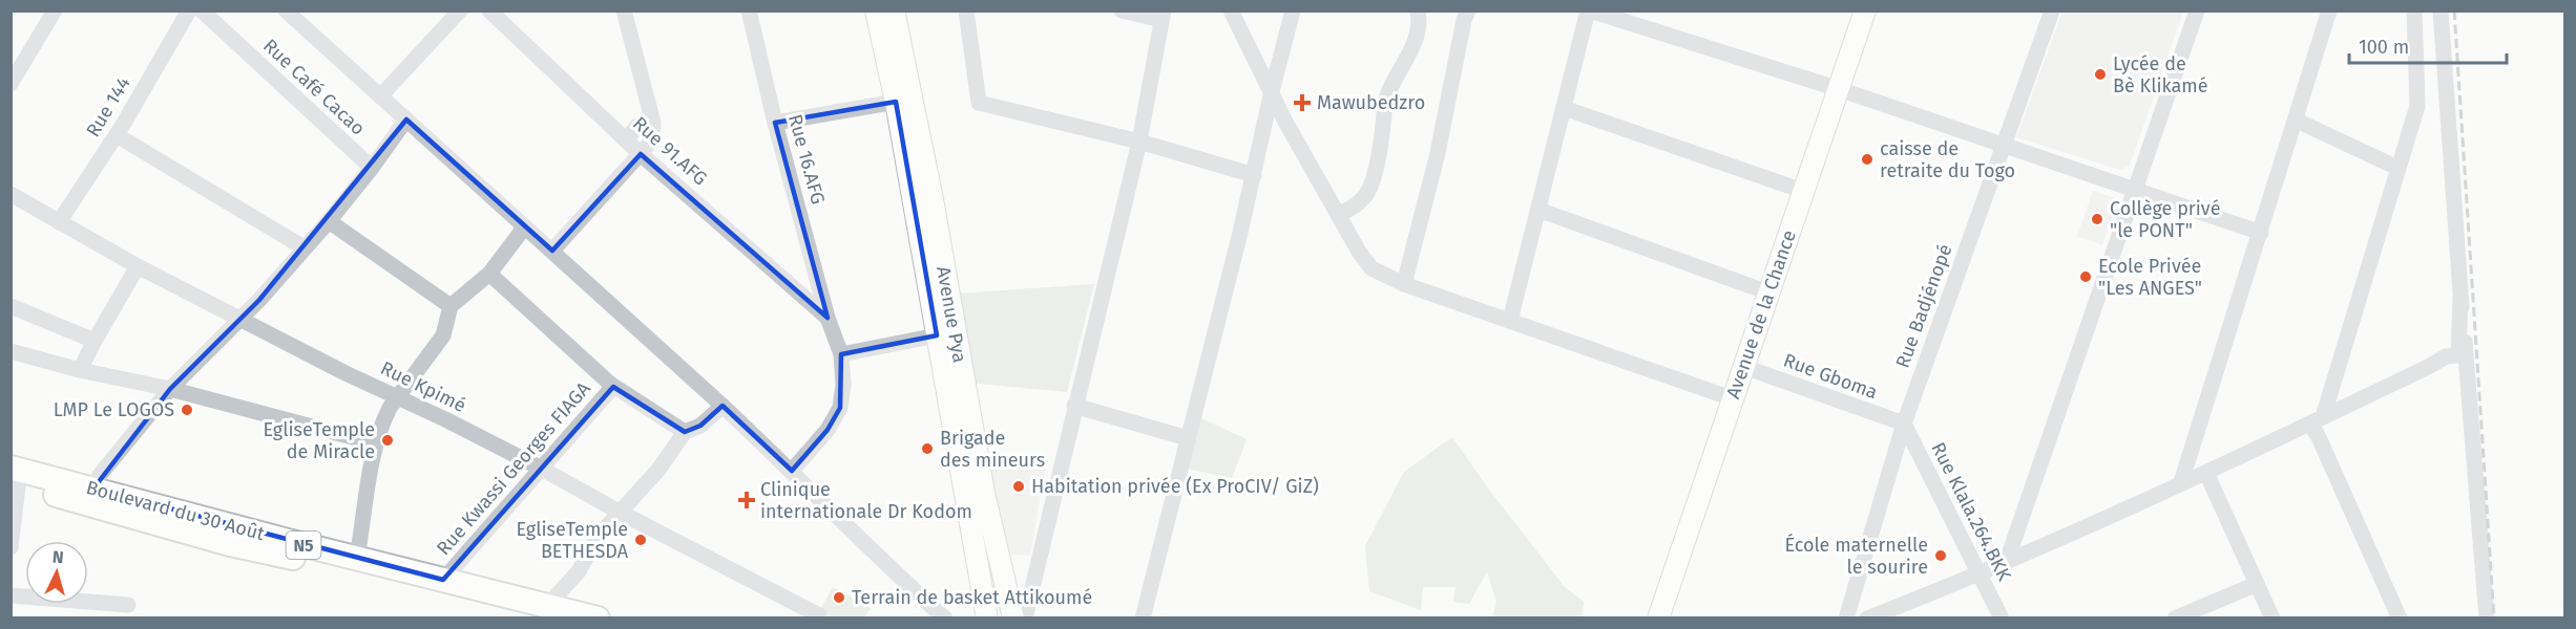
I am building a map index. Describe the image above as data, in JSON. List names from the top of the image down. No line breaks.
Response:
{"streets":{"highway":["Boulevard du 30 Août","N5"],"main road":["Avenue Pya","Avenue de la Chance"],"street":["Rue Café Cacao","Rue 144","Rue 91.AFG","Rue 16.AFG","Rue Badjénopé","Rue Gboma","Rue Kpimé","Rue Kwassi Georges FIAGA","Rue Klala.264.BKK"]},"crossings":[["Rue 144","Rue Kpimé"],["Rue 91.AFG","Rue 16.AFG"],["Rue Badjénopé","Rue Gboma"],["Rue Badjénopé","Rue Klala.264.BKK"],["Avenue de la Chance","Rue Gboma"],["Rue Gboma","Rue Klala.264.BKK"],["Rue Kpimé","Rue Kwassi Georges FIAGA"],["Rue Kwassi Georges FIAGA","Boulevard du 30 Août"]],"places":{"other":["Lycée de Bè Klikamé","caisse de retraite du Togo","Collège privé \"le PONT\"","Ecole Privée \"Les ANGES\"","LMP Le LOGOS","EgliseTemple de Miracle","Brigade des mineurs","Habitation privée (Ex ProCIV/ GiZ)","EgliseTemple BETHESDA","École maternelle le sourire","Terrain de basket Attikoumé"],"health":["Mawubedzro","Clinique internationale Dr Kodom"]},"scale_bar":"100 m","north":"top"}
